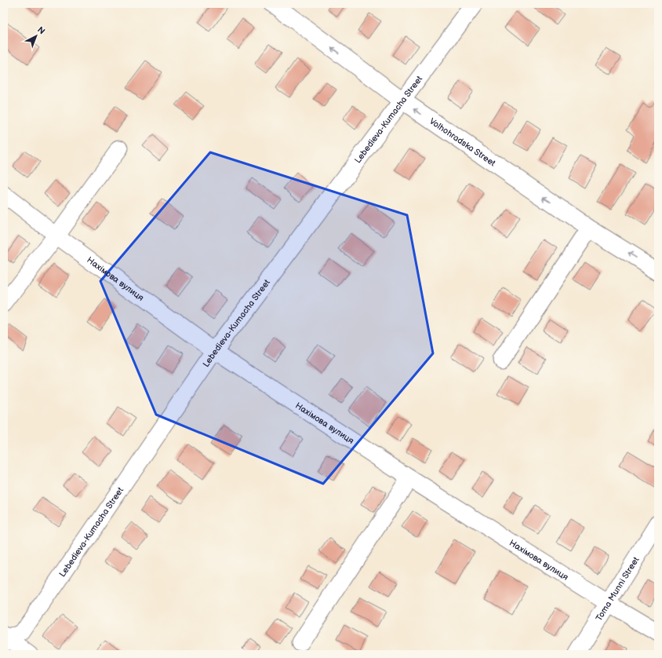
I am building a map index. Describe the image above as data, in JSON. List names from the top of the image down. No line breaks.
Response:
{"streets":{"street":["Lebedieva-Kumacha Street","Volhohradska Street","Нахімова вулиця","Toma Munni Street"]},"crossings":[["Lebedieva-Kumacha Street","Volhohradska Street"],["Lebedieva-Kumacha Street","Нахімова вулиця"],["Нахімова вулиця","Toma Munni Street"]],"one_way":["Volhohradska Street"],"north":"top right"}
